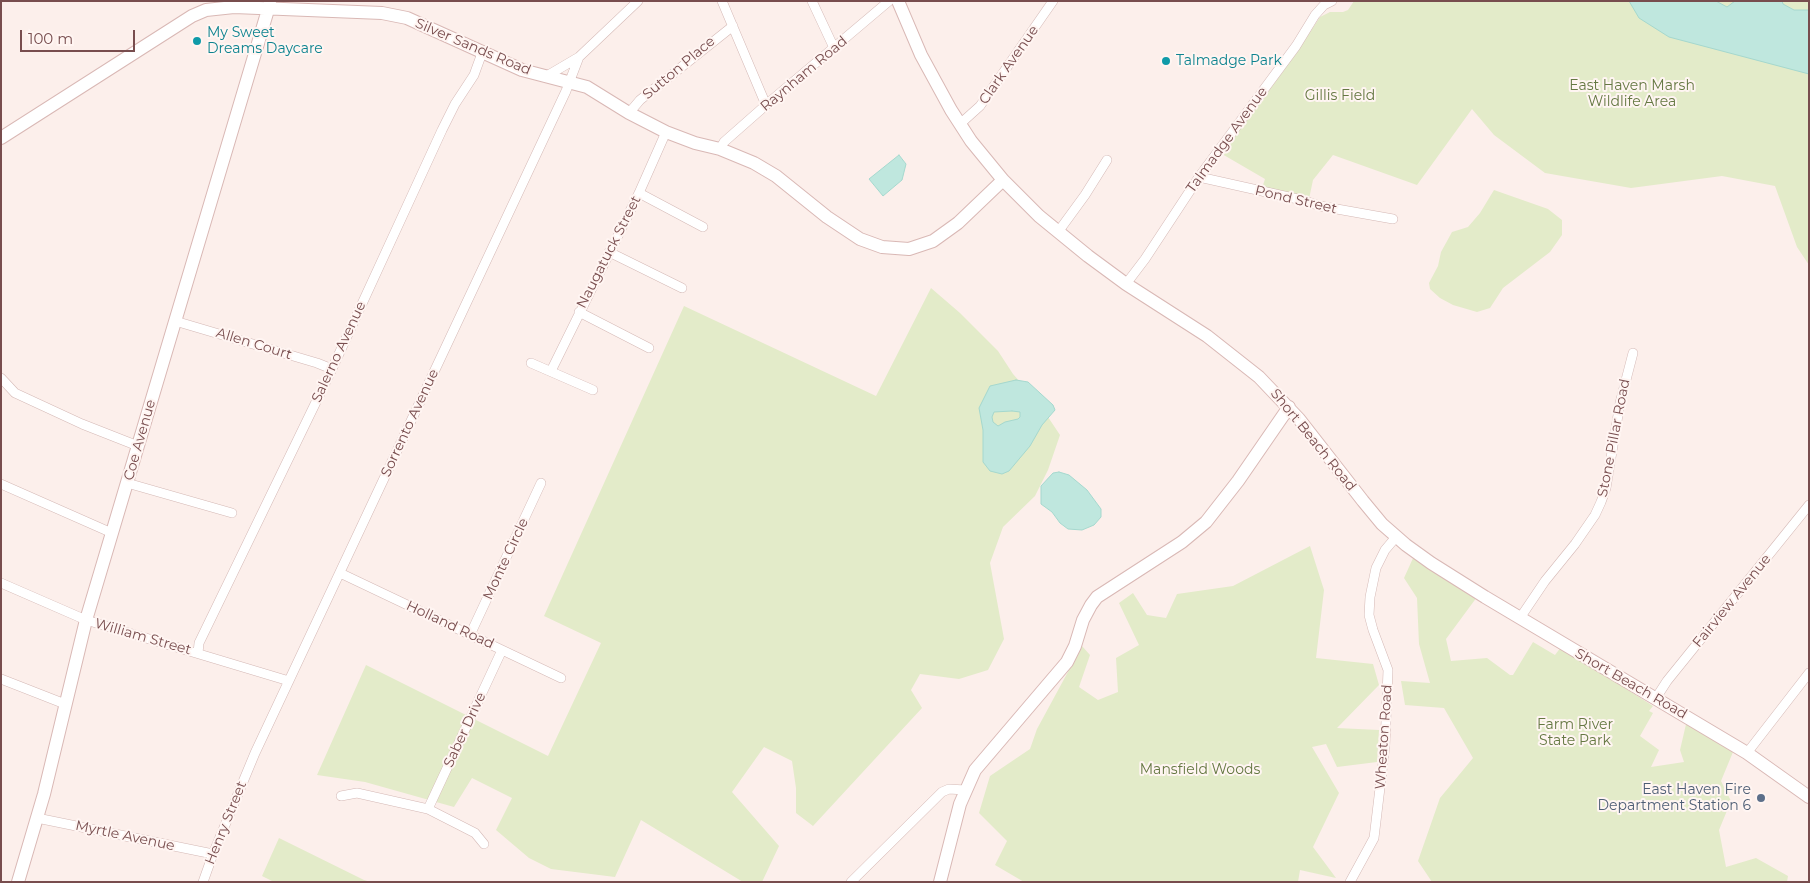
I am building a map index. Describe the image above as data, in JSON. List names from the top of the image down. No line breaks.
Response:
{"streets":{"main road":["Silver Sands Road","Coe Avenue","Short Beach Road"],"street":["Clark Avenue","Sutton Place","Raynham Road","Talmadge Avenue","Pond Street","Naugatuck Street","Allen Court","Salerno Avenue","Sorrento Avenue","Stone Pillar Road","Monte Circle","Fairview Avenue","Holland Road","William Street","Saber Drive","Wheaton Road","Henry Street","Myrtle Avenue"]},"crossings":[["Silver Sands Road","Sutton Place"],["Silver Sands Road","Raynham Road"],["Silver Sands Road","Naugatuck Street"],["Silver Sands Road","Salerno Avenue"],["Silver Sands Road","Sorrento Avenue"],["Silver Sands Road","Coe Avenue"],["Silver Sands Road","Short Beach Road"],["Clark Avenue","Short Beach Road"],["Talmadge Avenue","Pond Street"],["Talmadge Avenue","Short Beach Road"],["Allen Court","Salerno Avenue"],["Allen Court","Coe Avenue"],["Salerno Avenue","William Street"],["Sorrento Avenue","Holland Road"],["Sorrento Avenue","William Street"],["Sorrento Avenue","Henry Street"],["Stone Pillar Road","Short Beach Road"],["Coe Avenue","William Street"],["Coe Avenue","Myrtle Avenue"],["Short Beach Road","Fairview Avenue"],["Short Beach Road","Wheaton Road"],["Monte Circle","Holland Road"],["Holland Road","Saber Drive"],["Henry Street","Myrtle Avenue"]],"parks":["East Haven Marsh Wildlife Area","Gillis Field","Farm River State Park","Mansfield Woods"],"places":["My Sweet Dreams Daycare","Talmadge Park","East Haven Fire Department Station 6"],"scale_bar":"100 m"}
